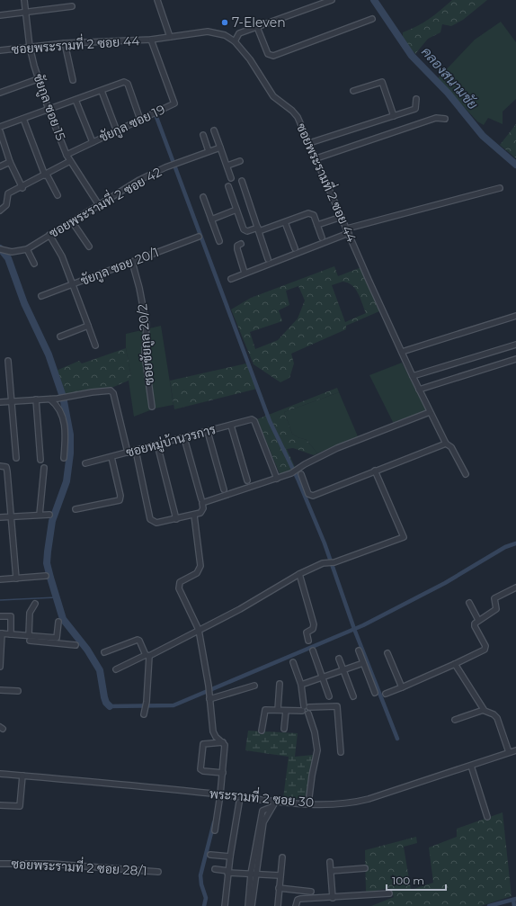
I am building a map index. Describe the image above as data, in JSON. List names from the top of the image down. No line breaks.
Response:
{"streets":{"street":["ซอยพระรามที่ 2 ซอย 44","ชัยกูล ซอย 15","ชัยกูล ซอย 19","ซอยพระรามที่ 2 ซอย 42","ชัยกูล ซอย 20/1","ซอยชัยกูล 20/2","ซอยหมู่บ้านวรการ","พระรามที่ 2 ซอย 30","ซอยพระรามที่ 2 ซอย 28/1"]},"crossings":[["ซอยพระรามที่ 2 ซอย 44","ชัยกูล ซอย 15"],["ซอยพระรามที่ 2 ซอย 44","ชัยกูล ซอย 19"],["ชัยกูล ซอย 15","ชัยกูล ซอย 19"],["ชัยกูล ซอย 15","ซอยพระรามที่ 2 ซอย 42"],["ชัยกูล ซอย 20/1","ซอยชัยกูล 20/2"]],"water":["คลองสนามชัย"],"places":["7-Eleven"],"scale_bar":"100 m"}
